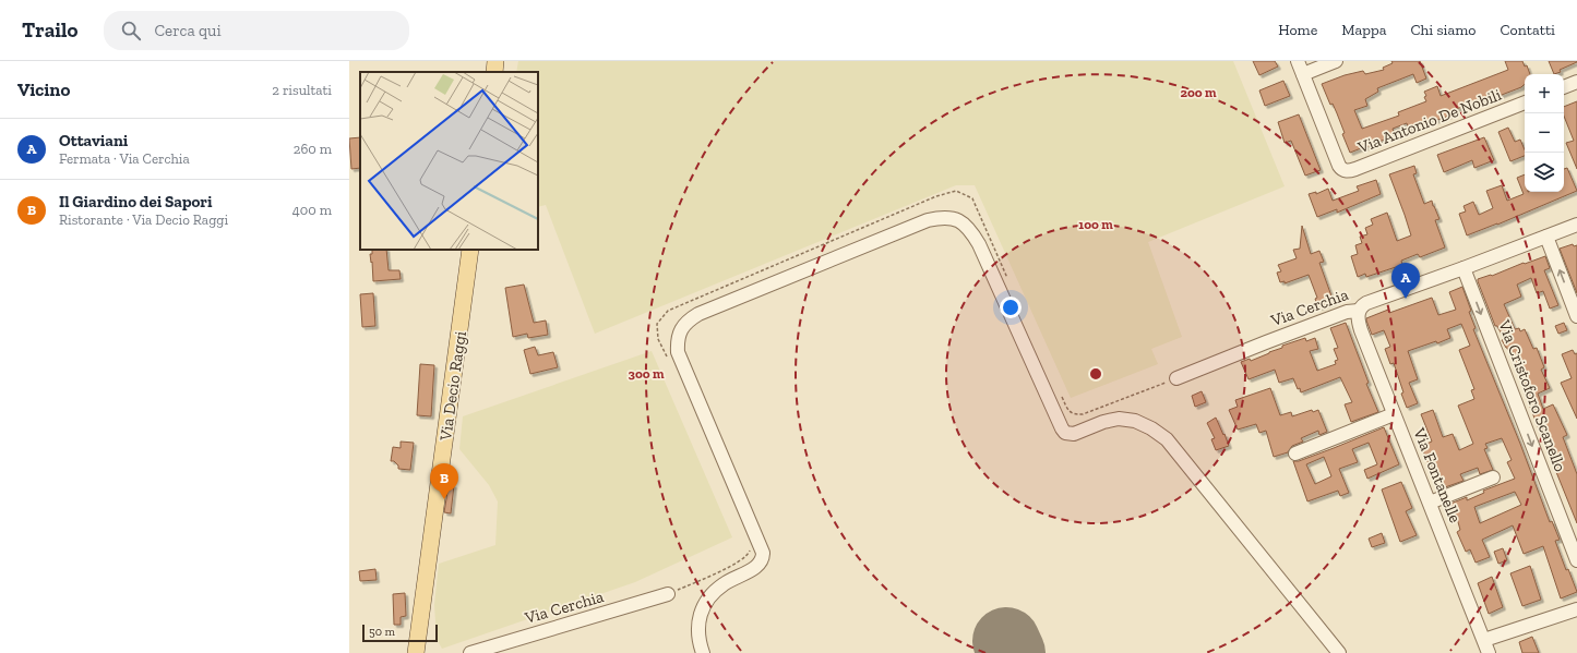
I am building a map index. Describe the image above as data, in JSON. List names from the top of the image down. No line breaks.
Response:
{"streets":{"main road":["Via Decio Raggi"],"street":["Via Antonio De Nobili","Via Cerchia","Via Cristoforo Scanello","Via Fontanelle"]},"crossings":[["Via Cerchia","Via Cristoforo Scanello"],["Via Cerchia","Via Fontanelle"]],"one_way":["Via Cristoforo Scanello"],"scale_bar":"50 m","page":{"header":"Trailo","search":"Cerca qui","nav":["Home","Mappa","Chi siamo","Contatti"],"heading":["Vicino","2 risultati"],"map_buttons":["+","−"],"list":[{"mark":"A","name":"Ottaviani","note":"Fermata · Via Cerchia","value":"260 m"},{"mark":"B","name":"Il Giardino dei Sapori","note":"Ristorante · Via Decio Raggi","value":"400 m"}],"pins":["A","B"],"scale":"50 m"},"rings":["200 m","100 m","300 m"]}
